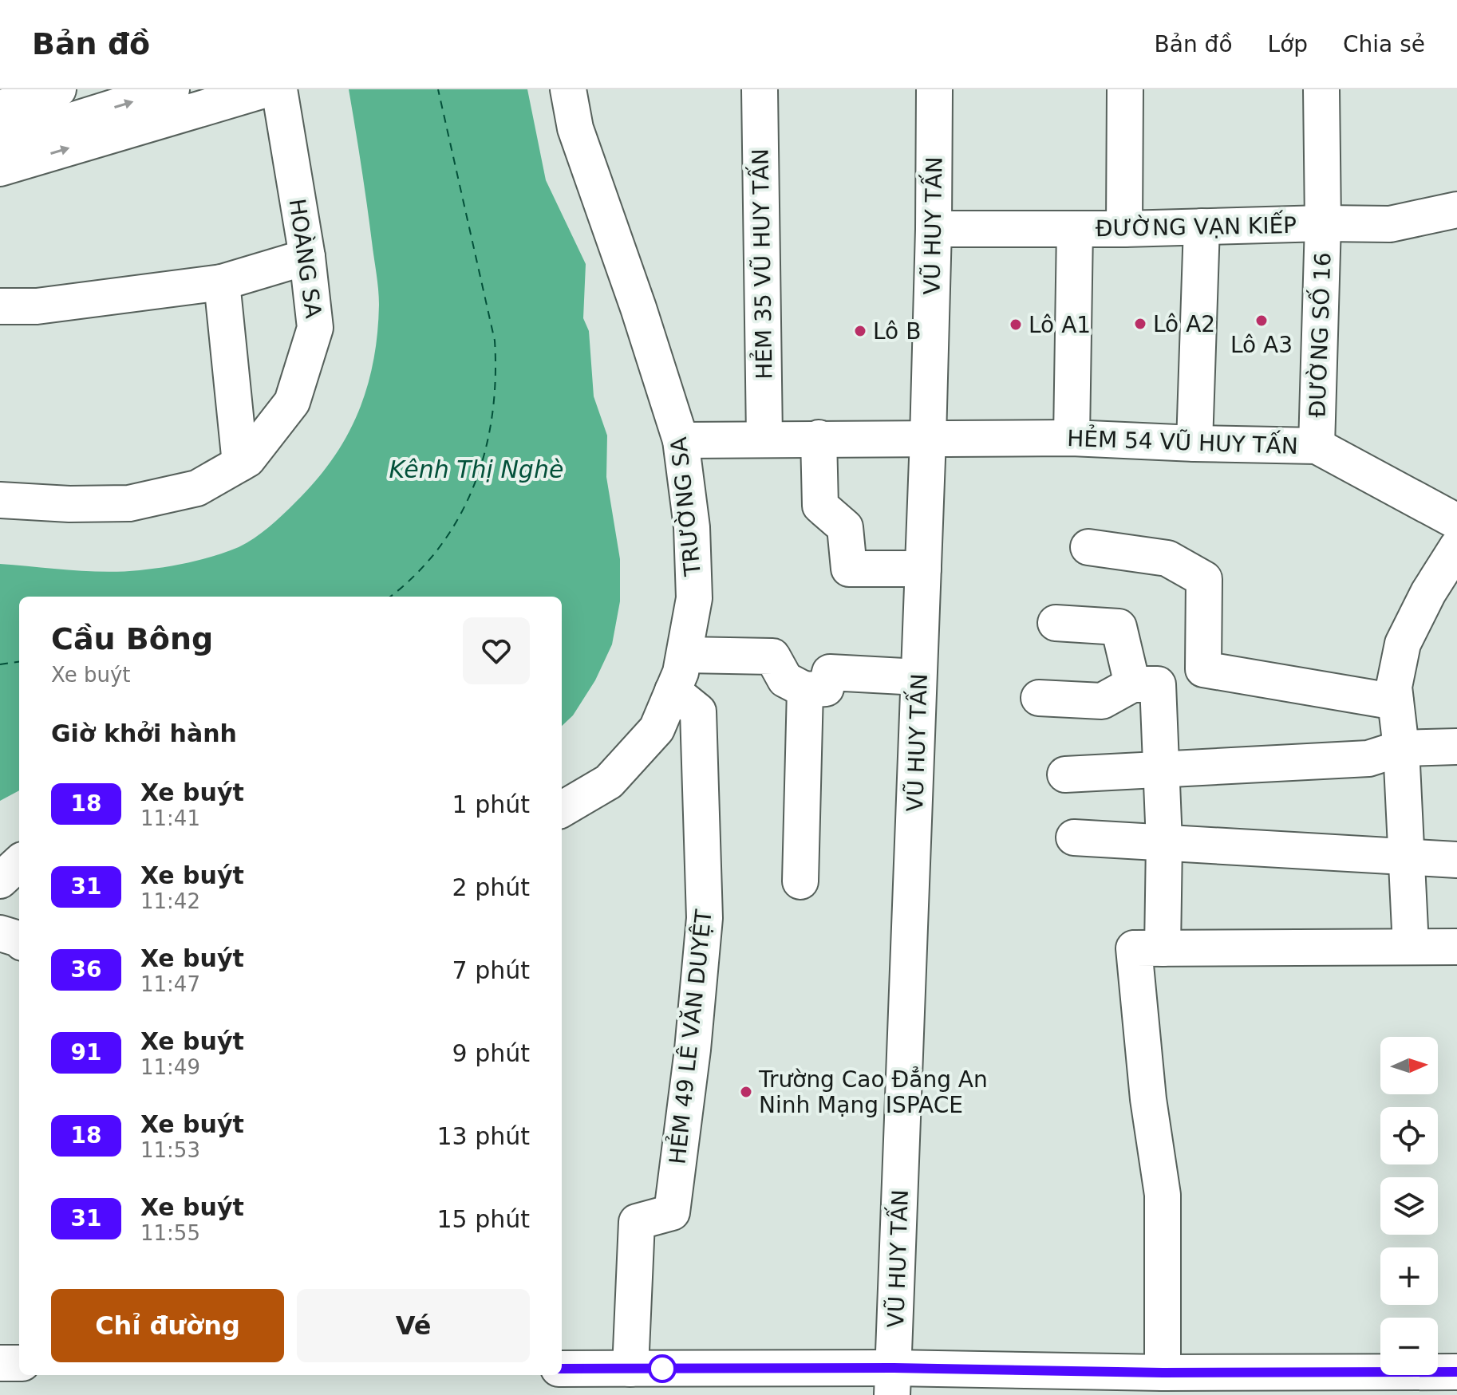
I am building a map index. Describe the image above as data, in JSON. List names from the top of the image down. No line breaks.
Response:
{"streets":{"street":["VŨ HUY TẤN","ĐƯỜNG VẠN KIẾP","HOÀNG SA","HẺM 35 VŨ HUY TẤN","ĐƯỜNG SỐ 16","HẺM 54 VŨ HUY TẤN","TRƯỜNG SA","HẺM 49 LÊ VĂN DUYỆT"]},"crossings":[["VŨ HUY TẤN","ĐƯỜNG VẠN KIẾP"],["VŨ HUY TẤN","HẺM 54 VŨ HUY TẤN"],["ĐƯỜNG VẠN KIẾP","ĐƯỜNG SỐ 16"],["HẺM 35 VŨ HUY TẤN","HẺM 54 VŨ HUY TẤN"],["ĐƯỜNG SỐ 16","HẺM 54 VŨ HUY TẤN"],["HẺM 54 VŨ HUY TẤN","TRƯỜNG SA"],["TRƯỜNG SA","HẺM 49 LÊ VĂN DUYỆT"]],"water":["Kênh Thị Nghè"],"places":["Lô A3","Lô A2","Lô A1","Lô B","Trường Cao Đẳng An Ninh Mạng ISPACE"],"lines":["bus line 18"],"north":"right","page":{"header":"Bản đồ","nav":["Bản đồ","Lớp","Chia sẻ"],"heading":[["Cầu Bông","Xe buýt"],"Giờ khởi hành"],"list":[{"mark":"18","name":"Xe buýt","note":"11:41","value":"1 phút"},{"mark":"31","name":"Xe buýt","note":"11:42","value":"2 phút"},{"mark":"36","name":"Xe buýt","note":"11:47","value":"7 phút"},{"mark":"91","name":"Xe buýt","note":"11:49","value":"9 phút"},{"mark":"18","name":"Xe buýt","note":"11:53","value":"13 phút"},{"mark":"31","name":"Xe buýt","note":"11:55","value":"15 phút"}],"map_buttons":["+","−"],"buttons":["Chỉ đường","Vé"]}}
